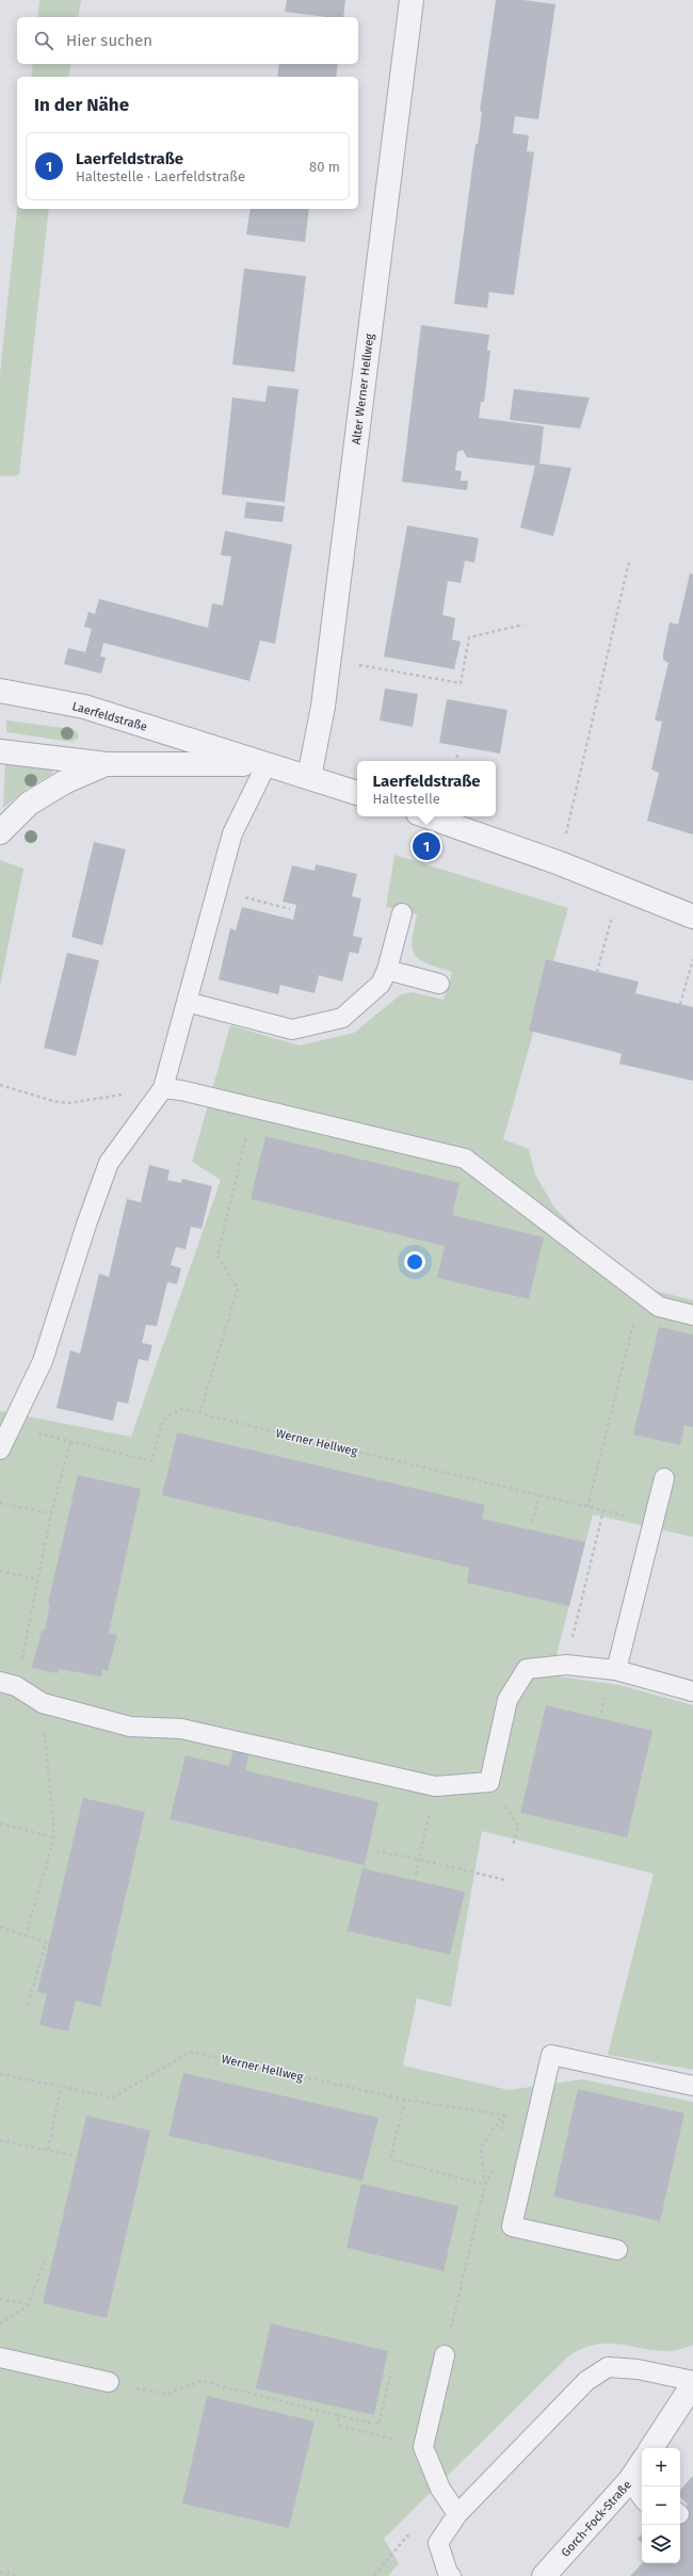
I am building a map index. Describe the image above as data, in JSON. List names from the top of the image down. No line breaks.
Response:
{"streets":{"street":["Alter Werner Hellweg","Laerfeldstraße","Gorch-Fock-Straße"],"path":["Werner Hellweg"]},"crossings":[["Alter Werner Hellweg","Laerfeldstraße"]],"page":{"search":"Hier suchen","heading":"In der Nähe","list":[{"mark":"1","name":"Laerfeldstraße","note":"Haltestelle · Laerfeldstraße","value":"80 m"}],"popup":["Laerfeldstraße","Haltestelle"],"pins":"1","map_buttons":["+","−"]}}
